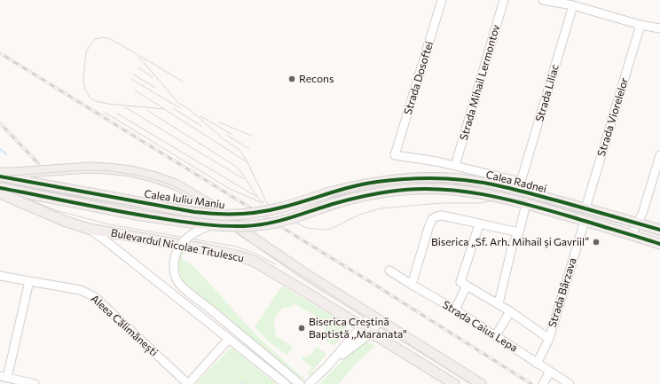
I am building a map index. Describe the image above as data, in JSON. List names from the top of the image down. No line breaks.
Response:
{"streets":{"main road":["Calea Radnei","Calea Iuliu Maniu","Bulevardul Nicolae Titulescu"],"street":["Strada Dosoftei","Strada Mihail Lermontov","Strada Liliac","Strada Viorelelor","Strada Bârzava","Aleea Călimănești","Strada Caius Lepa"]},"crossings":[["Strada Dosoftei","Strada Mihail Lermontov"],["Strada Dosoftei","Strada Liliac"],["Strada Mihail Lermontov","Strada Liliac"],["Strada Viorelelor","Calea Radnei"],["Calea Radnei","Calea Iuliu Maniu"],["Calea Radnei","Strada Bârzava"],["Strada Bârzava","Strada Caius Lepa"]],"places":["Recons","Biserica „Sf. Arh. Mihail și Gavriil”","Biserica Creștină Baptistă ,,Maranata\""]}
